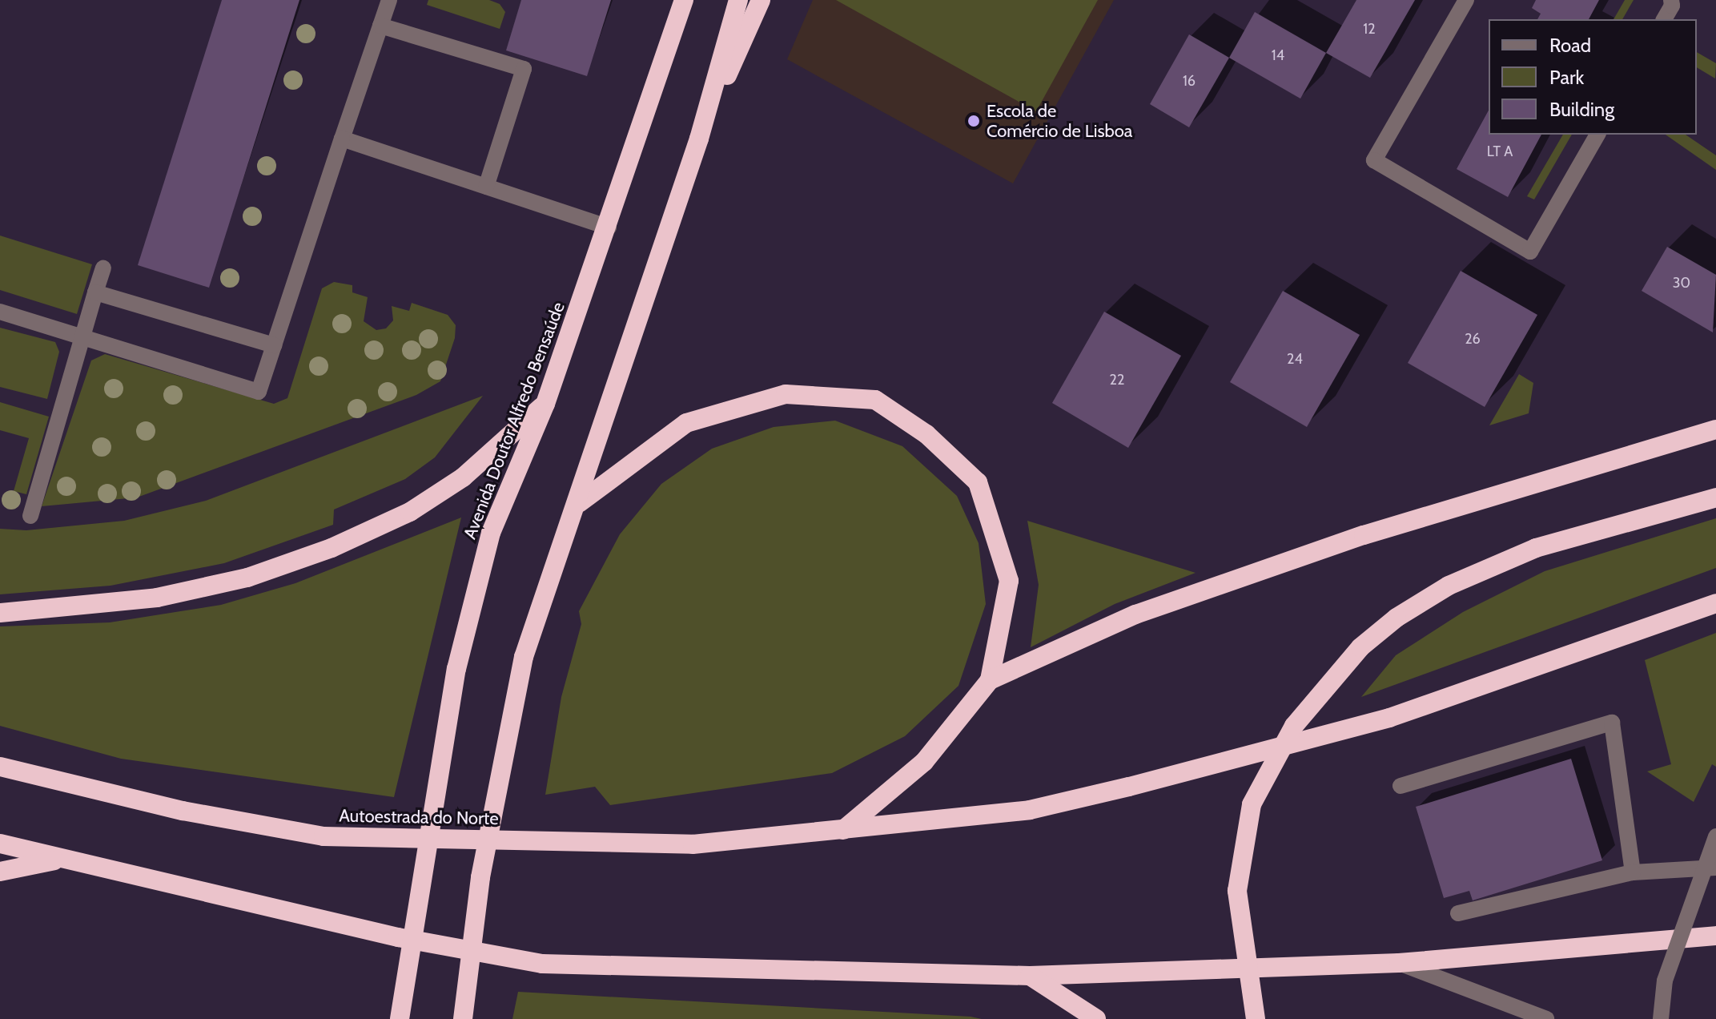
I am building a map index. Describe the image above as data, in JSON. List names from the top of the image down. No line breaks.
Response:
{"streets":{"highway":["Avenida Doutor Alfredo Bensaúde","Autoestrada do Norte"]},"places":["Escola de Comércio de Lisboa"],"house_numbers":["12","14","16","LT A","30","26","24","22"],"legend":["Road","Park","Building"]}
